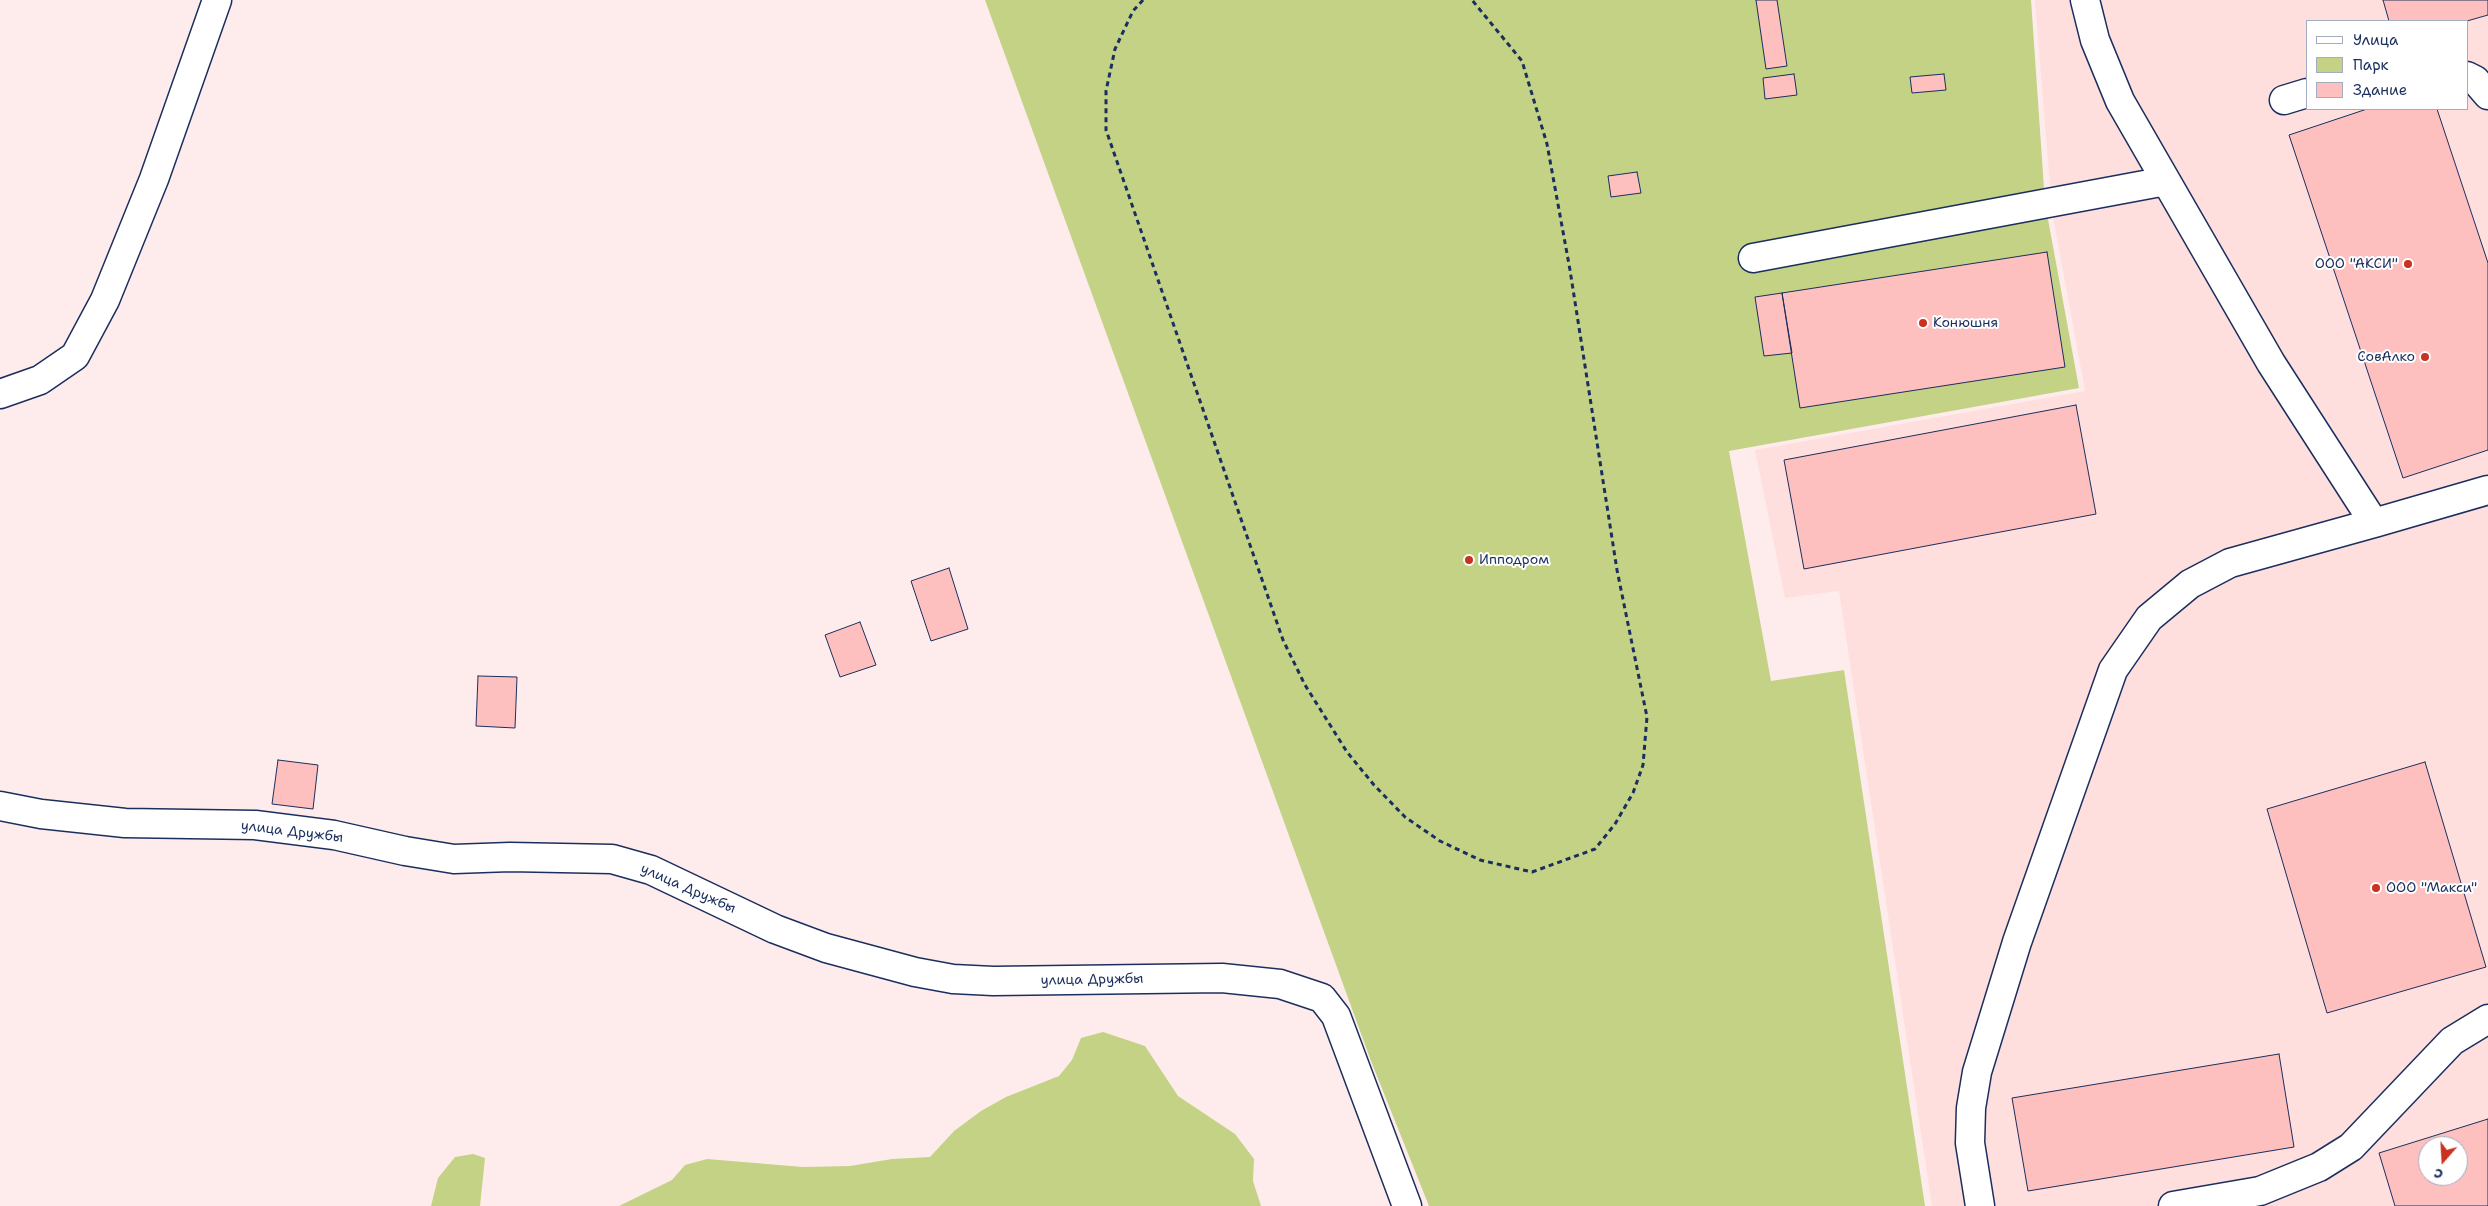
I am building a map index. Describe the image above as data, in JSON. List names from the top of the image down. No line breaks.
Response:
{"streets":{"street":["улица Дружбы"]},"places":["ООО \"АКСИ\"","Конюшня","СовАлко","Ипподром","ООО \"Макси\""],"legend":["Улица","Парк","Здание"],"north":"bottom"}
